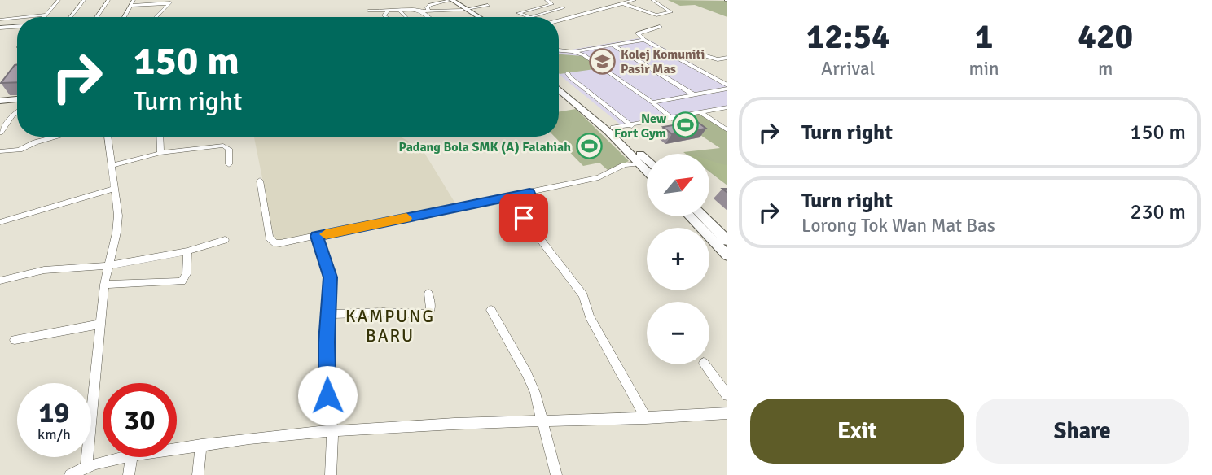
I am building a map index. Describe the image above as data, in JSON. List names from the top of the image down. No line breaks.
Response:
{"districts":["KAMPUNG BARU"],"places":{"school or university":["Kolej Komuniti Pasir Mas"],"sports":["New Fort Gym","Padang Bola SMK (A) Falahiah"]},"north":"top right","page":{"eta":["12:54","Arrival","1","min","420","m"],"turn":["150 m","Turn right"],"list":[{"name":"Turn right","value":"150 m"},{"name":"Turn right","note":"Lorong Tok Wan Mat Bas","value":"230 m"}],"map_buttons":["+","−"],"speed":"19 km/h","limit":"30","buttons":["Exit","Share"]}}
